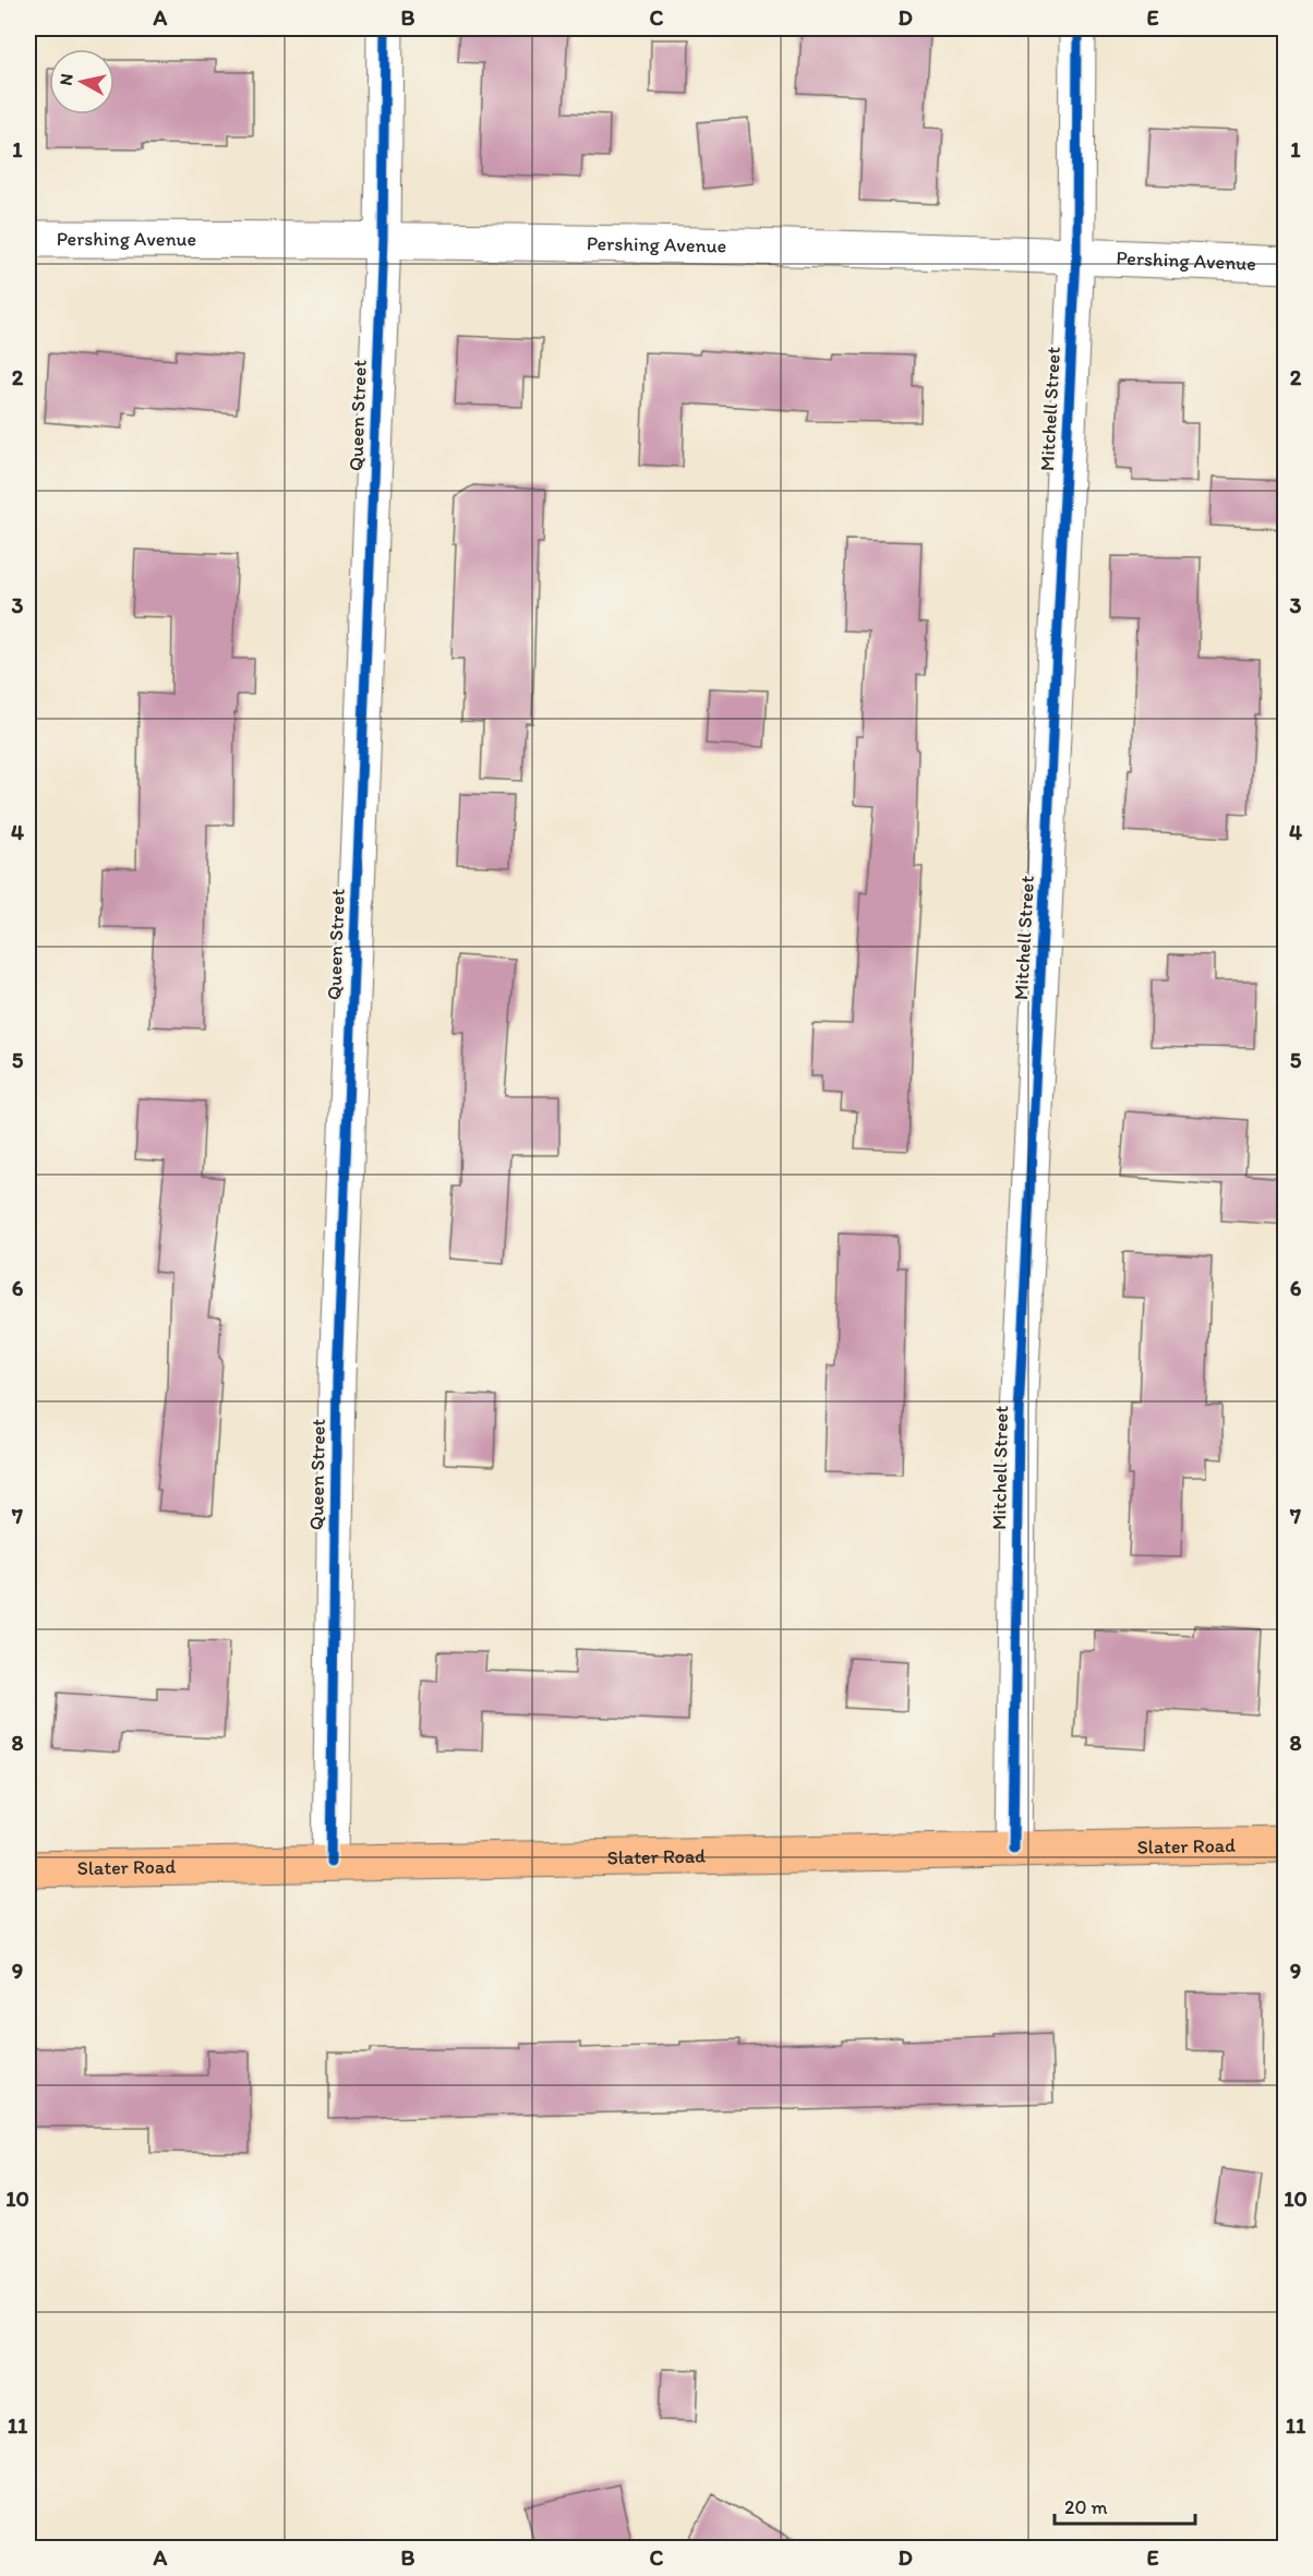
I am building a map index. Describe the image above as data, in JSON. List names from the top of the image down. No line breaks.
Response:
{"streets":{"main road":["Slater Road"],"street":["Pershing Avenue","Mitchell Street","Queen Street"]},"crossings":[["Pershing Avenue","Mitchell Street"],["Pershing Avenue","Queen Street"],["Mitchell Street","Slater Road"],["Queen Street","Slater Road"]],"scale_bar":"20 m","north":"left","grid":{"columns":["A","B","C","D","E"],"rows":["1","2","3","4","5","6","7","8","9","10","11"]}}
